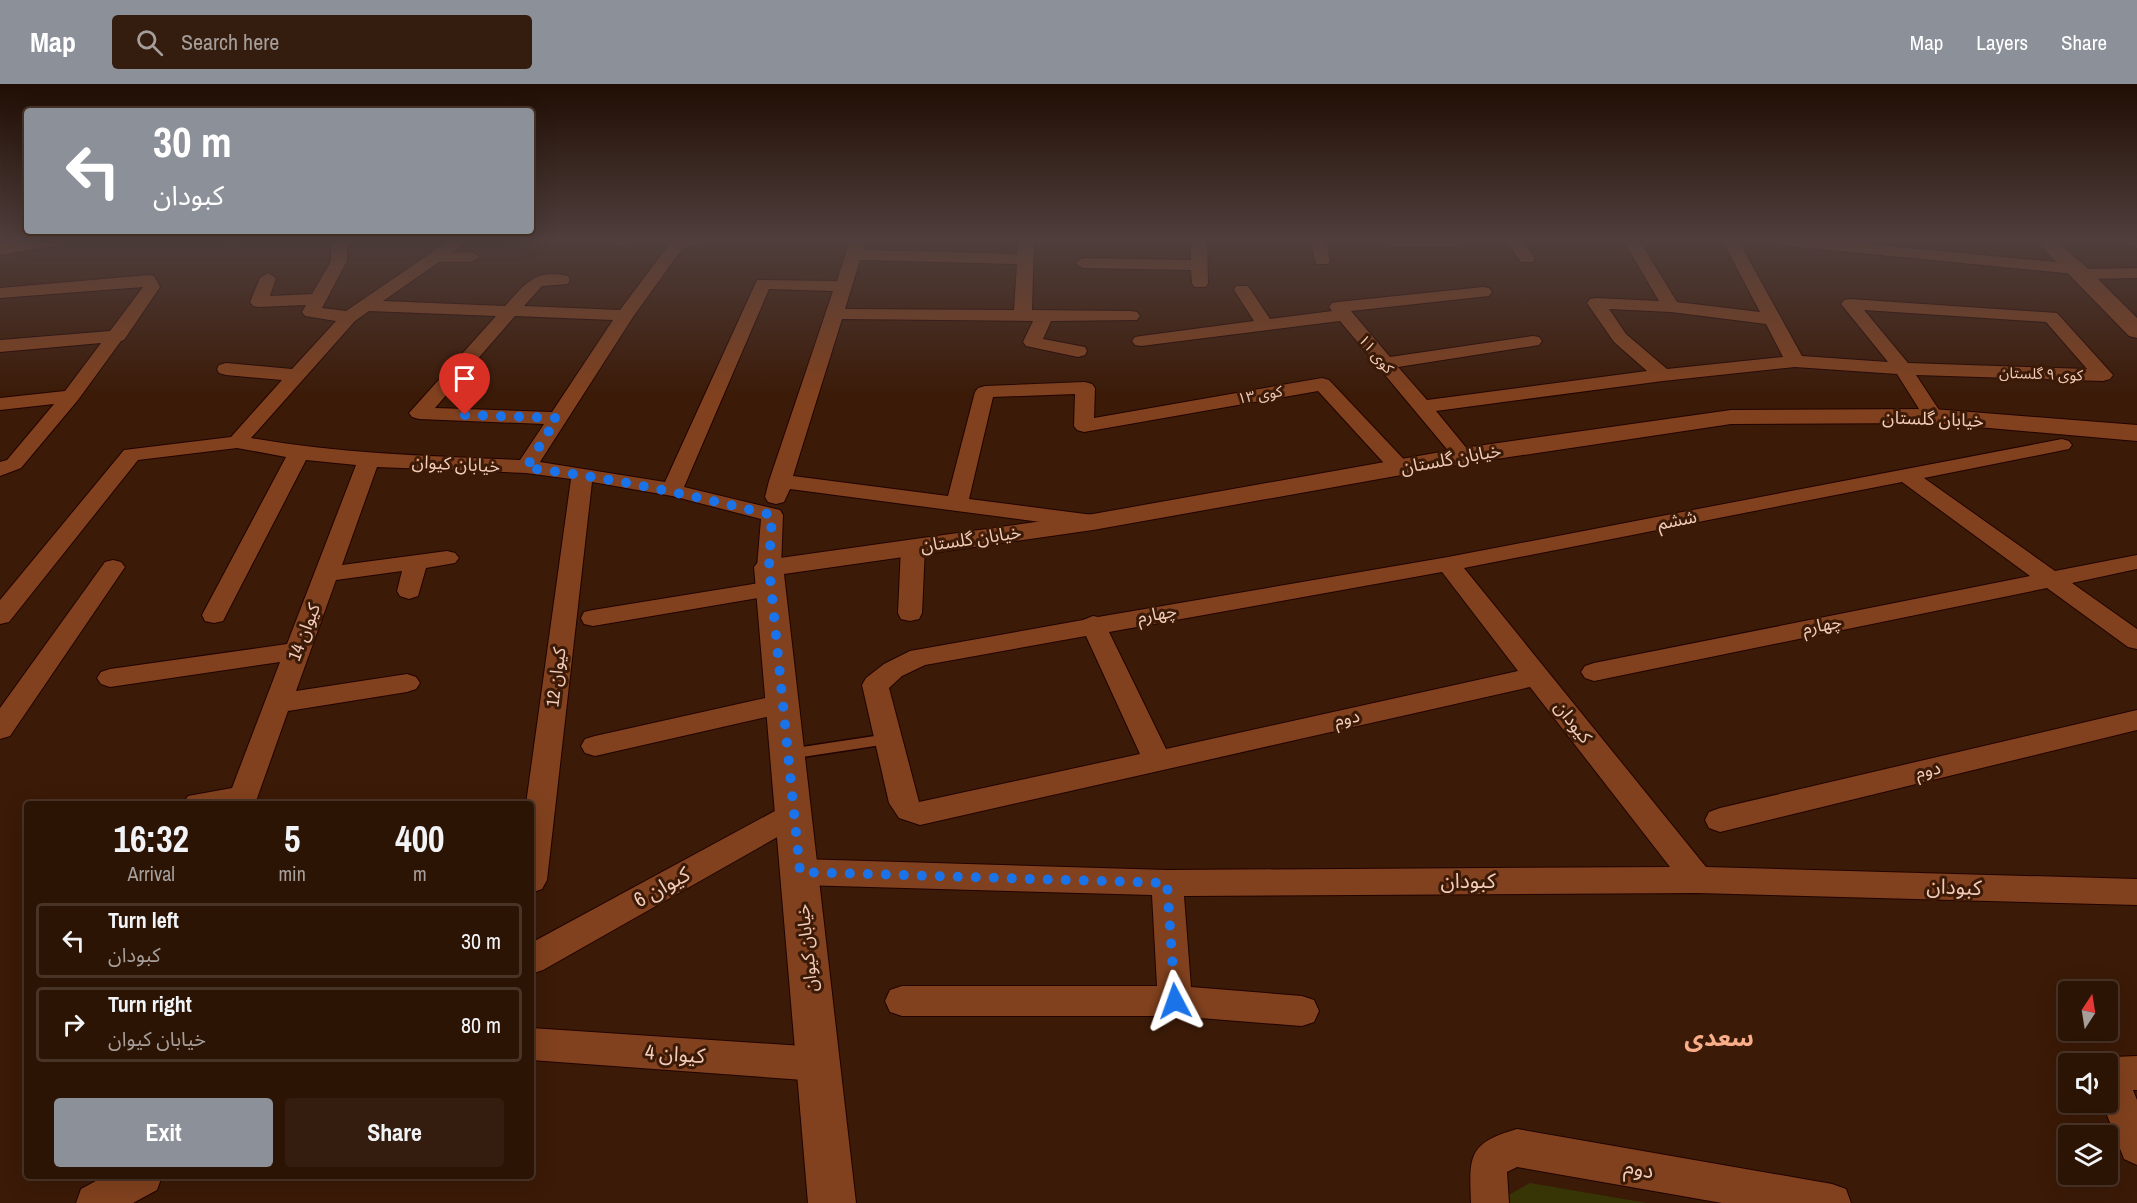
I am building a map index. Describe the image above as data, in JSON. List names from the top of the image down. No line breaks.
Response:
{"streets":{"street":["کوی ۱۱","کوی ۹ گلستان","کوی ۱۳","خیابان گلستان","خیابان کیوان","ششم","چهارم","کیوان 14","کیوان 12","دوم","کیودان","کبودان","کیوان 6","کیوان 4"]},"crossings":[["کوی ۱۱","کوی ۹ گلستان"],["کوی ۱۱","خیابان گلستان"],["کوی ۹ گلستان","خیابان گلستان"],["کوی ۱۳","خیابان گلستان"],["خیابان گلستان","خیابان کیوان"],["خیابان کیوان","کیوان 14"],["خیابان کیوان","کیوان 12"],["خیابان کیوان","کبودان"],["خیابان کیوان","کیوان 6"],["خیابان کیوان","کیوان 4"],["ششم","چهارم"],["ششم","کیودان"],["چهارم","دوم"],["چهارم","کیودان"],["دوم","کیودان"],["کیودان","کبودان"]],"districts":["سعدی"],"north":"top","page":{"header":"Map","search":"Search here","nav":["Map","Layers","Share"],"turn":["30 m","کبودان"],"eta":["16:32","Arrival","5","min","400","m"],"list":[{"name":"Turn left","note":"کبودان","value":"30 m"},{"name":"Turn right","note":"خیابان کیوان","value":"80 m"}],"buttons":["Exit","Share"]}}
